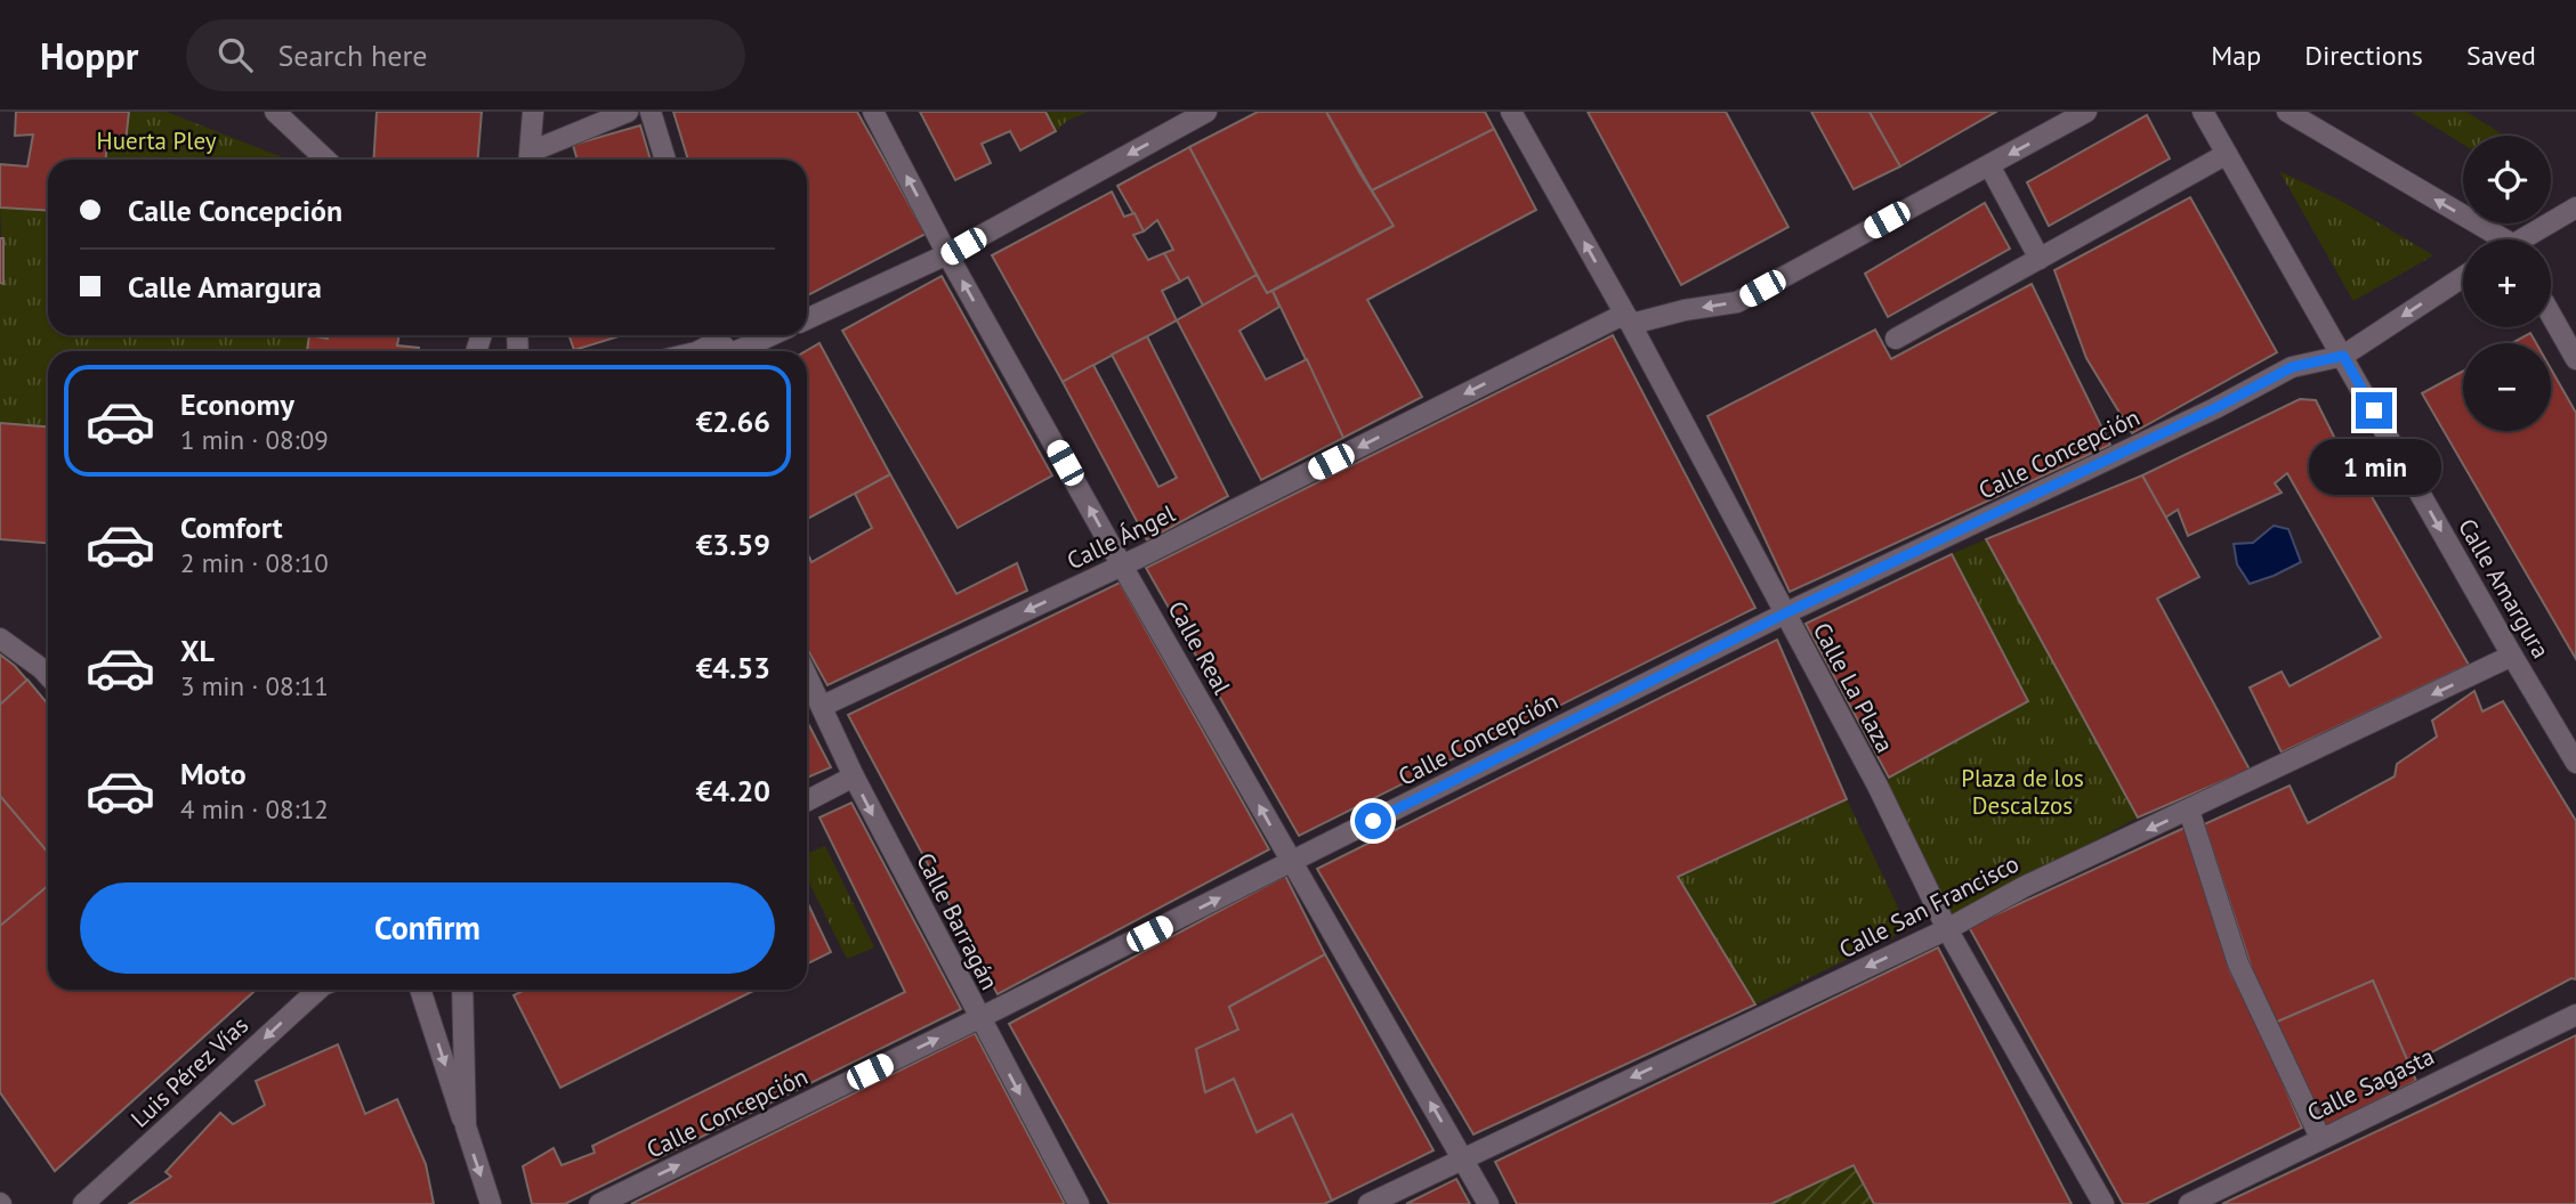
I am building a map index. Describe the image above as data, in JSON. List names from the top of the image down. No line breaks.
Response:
{"streets":{"street":["Calle Concepción","Calle Ángel","Calle Amargura","Calle Real","Calle La Plaza","Calle San Francisco","Calle Barragán","Luis Pérez Vías","Calle Sagasta"]},"crossings":[["Calle Concepción","Calle Amargura"],["Calle Concepción","Calle Real"],["Calle Concepción","Calle La Plaza"],["Calle Concepción","Calle Barragán"],["Calle Ángel","Calle Real"],["Calle Ángel","Calle La Plaza"],["Calle Ángel","Calle Barragán"],["Calle Amargura","Calle San Francisco"],["Calle Real","Calle San Francisco"],["Calle La Plaza","Calle San Francisco"]],"one_way":["Calle Concepción","Calle Ángel","Calle Amargura","Calle Real","Calle San Francisco","Calle Barragán","Luis Pérez Vías"],"parks":["Huerta Pley","Plaza de los Descalzos"],"page":{"header":"Hoppr","search":"Search here","nav":["Map","Directions","Saved"],"map_buttons":["+","−"],"banner":["Calle Concepción","Calle Amargura"],"list":[{"name":"Economy","note":"1 min · 08:09","value":"€2.66"},{"name":"Comfort","note":"2 min · 08:10","value":"€3.59"},{"name":"XL","note":"3 min · 08:11","value":"€4.53"},{"name":"Moto","note":"4 min · 08:12","value":"€4.20"}],"bubble":"1 min","buttons":"Confirm"}}
